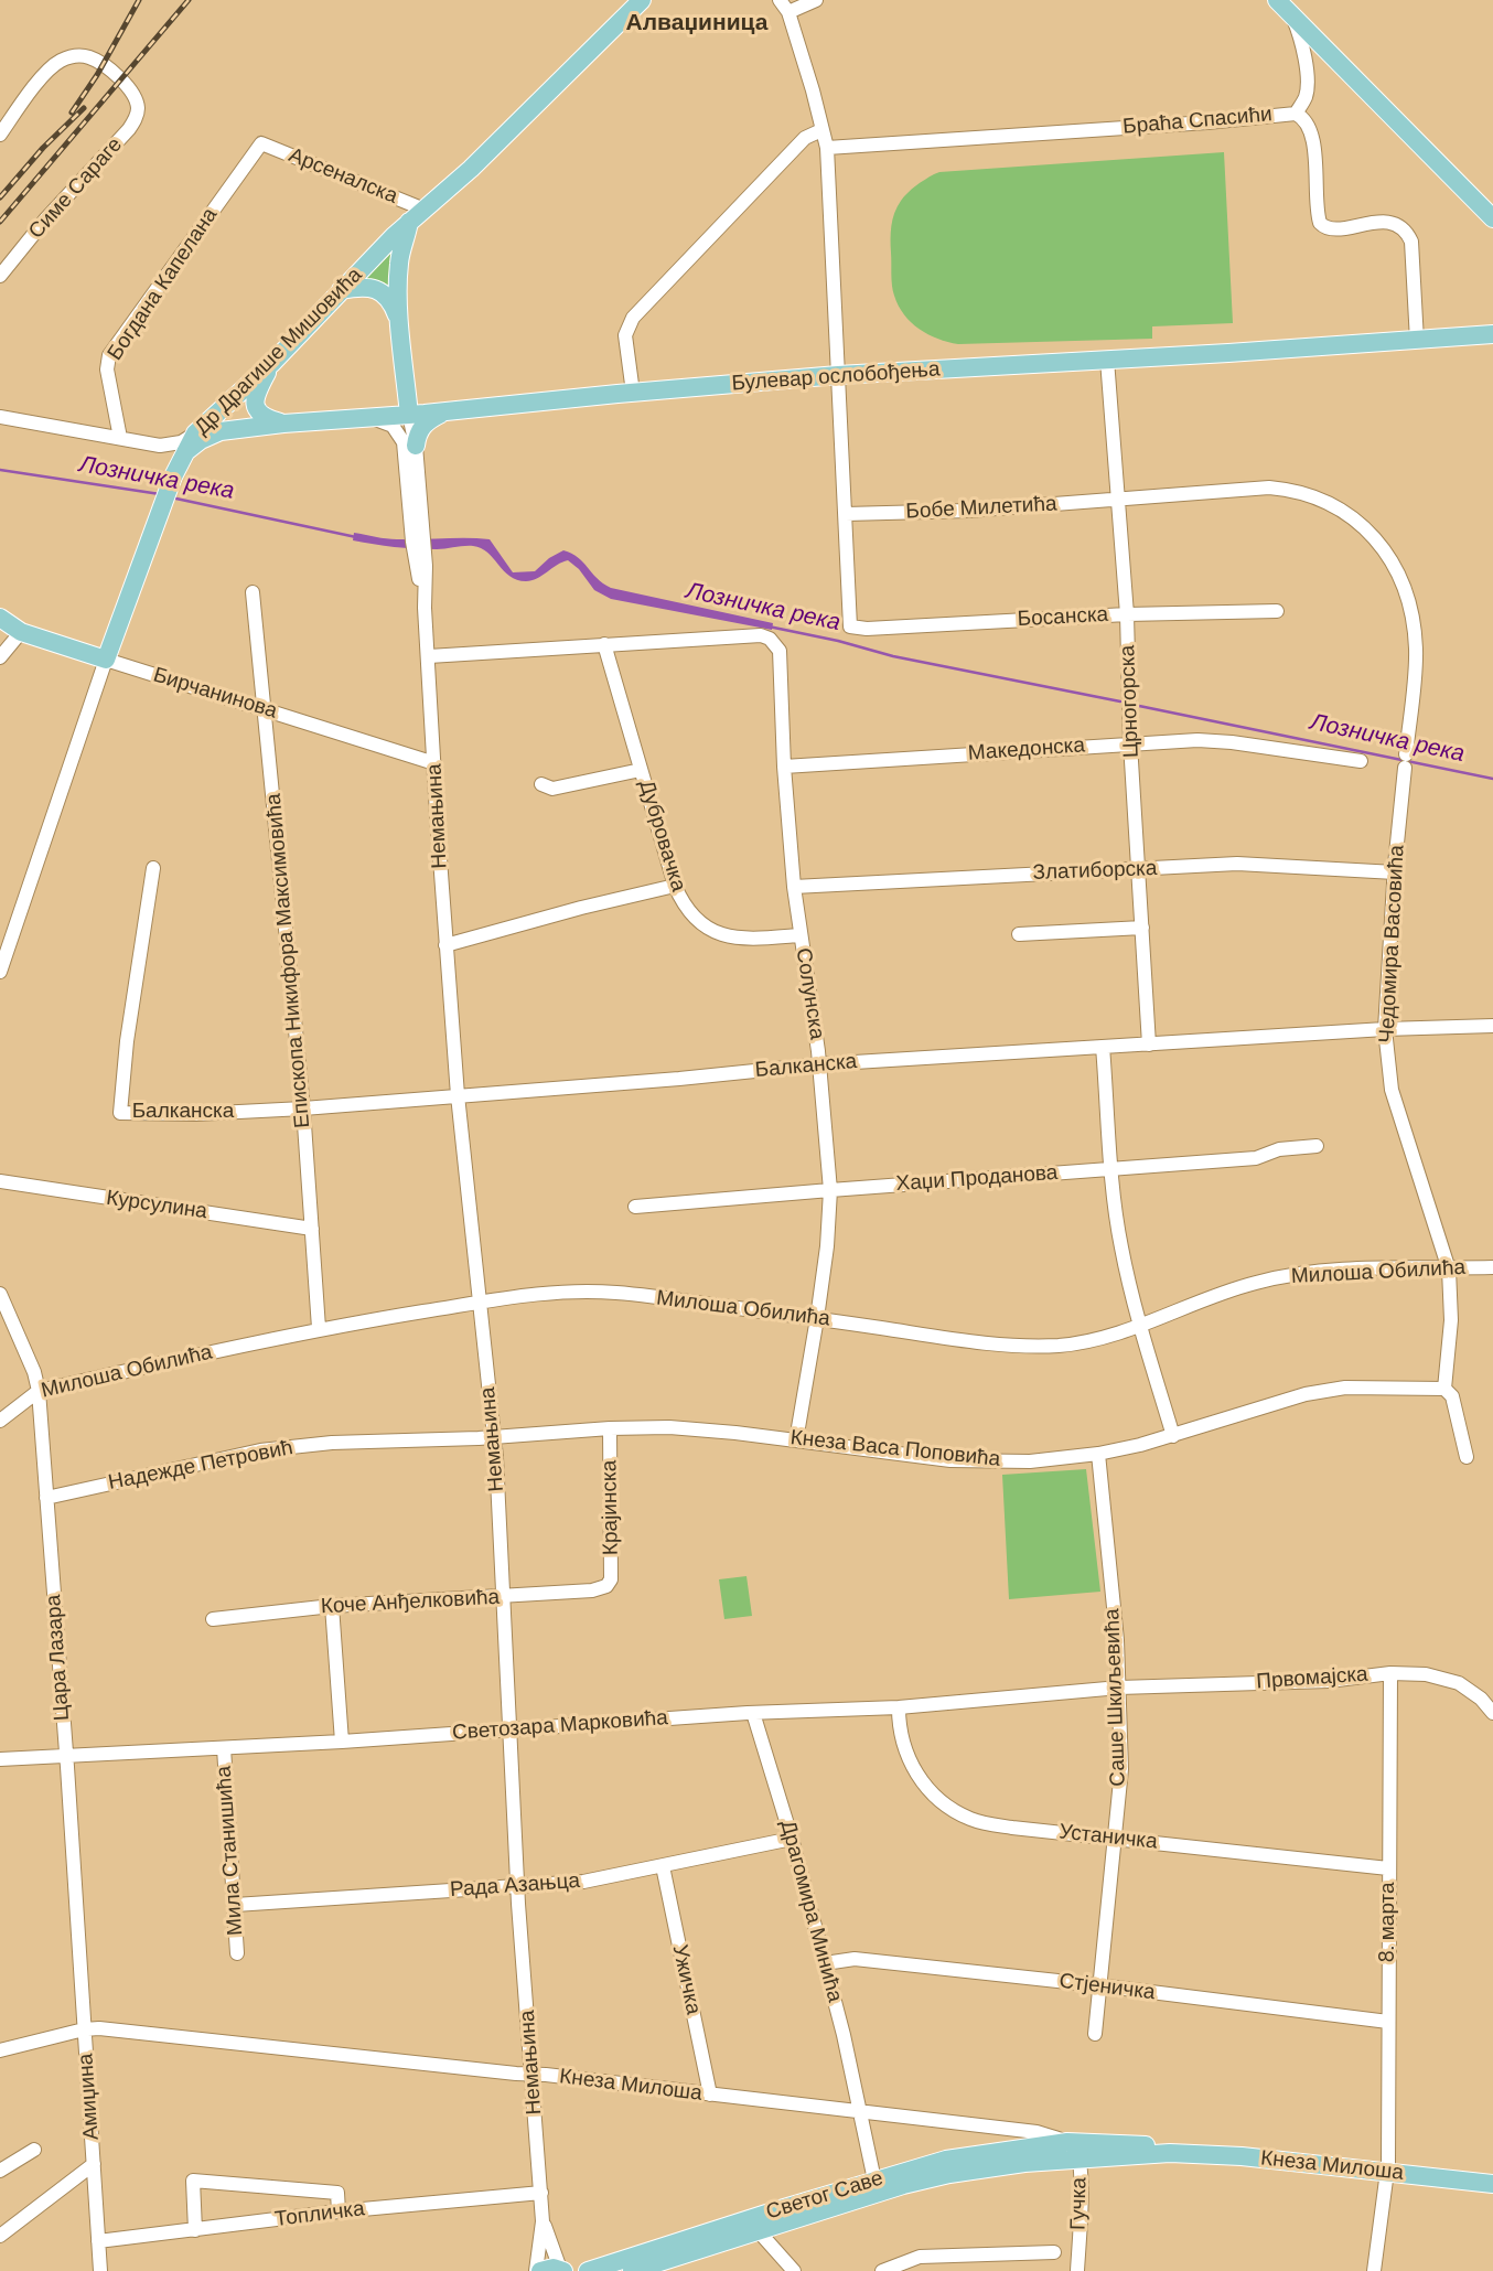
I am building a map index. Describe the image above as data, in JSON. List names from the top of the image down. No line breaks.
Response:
{"streets":{"main road":["Др Драгише Мишовића","Булевар ослобођења","Бирчанинова","Немањина","Кнеза Милоша","Светог Саве"],"street":["Браћа Спасићи","Арсеналска","Симе Сараге","Богдана Капелана","Бобе Милетића","Босанска","Црногорска","Македонска","Дубровачка","Златиборска","Чедомира Васовића","Епископа Никифора Максимовића","Солунска","Балканска","Хаџи Проданова","Курсулина","Милоша Обилића","Кнеза Васа Поповића","Надежде Петровић","Крајинска","Коче Анђелковића","Цара Лазара","Првомајска","Саше Шкиљевића","Светозара Марковића","Устаничка","Мила Станишића","Рада Азањца","Драгомира Минића","8. марта","Ужичка","Стјеничка","Амиџина","Гучка","Топличка"]},"crossings":[["Браћа Спасићи","Булевар ослобођења"],["Арсеналска","Богдана Капелана"],["Арсеналска","Др Драгише Мишовића"],["Др Драгише Мишовића","Булевар ослобођења"],["Др Драгише Мишовића","Бирчанинова"],["Др Драгише Мишовића","Немањина"],["Булевар ослобођења","Црногорска"],["Булевар ослобођења","Немањина"],["Бобе Милетића","Босанска"],["Бобе Милетића","Црногорска"],["Бобе Милетића","Чедомира Васовића"],["Босанска","Црногорска"],["Бирчанинова","Немањина"],["Бирчанинова","Епископа Никифора Максимовића"],["Црногорска","Македонска"],["Црногорска","Златиборска"],["Црногорска","Чедомира Васовића"],["Црногорска","Балканска"],["Македонска","Солунска"],["Немањина","Балканска"],["Немањина","Милоша Обилића"],["Немањина","Кнеза Васа Поповића"],["Немањина","Надежде Петровић"],["Немањина","Коче Анђелковића"],["Немањина","Светозара Марковића"],["Немањина","Рада Азањца"],["Немањина","Кнеза Милоша"],["Немањина","Топличка"],["Дубровачка","Солунска"],["Златиборска","Чедомира Васовића"],["Златиборска","Солунска"],["Чедомира Васовића","Балканска"],["Чедомира Васовића","Милоша Обилића"],["Чедомира Васовића","Кнеза Васа Поповића"],["Епископа Никифора Максимовића","Балканска"],["Епископа Никифора Максимовића","Курсулина"],["Епископа Никифора Максимовића","Милоша Обилића"],["Солунска","Балканска"],["Солунска","Хаџи Проданова"],["Солунска","Милоша Обилића"],["Солунска","Кнеза Васа Поповића"],["Милоша Обилића","Цара Лазара"],["Кнеза Васа Поповића","Надежде Петровић"],["Кнеза Васа Поповића","Крајинска"],["Кнеза Васа Поповића","Саше Шкиљевића"],["Надежде Петровић","Цара Лазара"],["Крајинска","Коче Анђелковића"],["Цара Лазара","Светозара Марковића"],["Цара Лазара","Кнеза Милоша"],["Цара Лазара","Амиџина"],["Првомајска","Саше Шкиљевића"],["Првомајска","Светозара Марковића"],["Првомајска","8. марта"],["Саше Шкиљевића","Светозара Марковића"],["Саше Шкиљевића","Устаничка"],["Саше Шкиљевића","Стјеничка"],["Светозара Марковића","Устаничка"],["Светозара Марковића","Мила Станишића"],["Светозара Марковића","Драгомира Минића"],["Устаничка","8. марта"],["Мила Станишића","Рада Азањца"],["Рада Азањца","Драгомира Минића"],["Рада Азањца","Ужичка"],["Драгомира Минића","Стјеничка"],["Драгомира Минића","Кнеза Милоша"],["Драгомира Минића","Светог Саве"],["8. марта","Стјеничка"],["8. марта","Кнеза Милоша"],["Ужичка","Кнеза Милоша"],["Кнеза Милоша","Амиџина"],["Кнеза Милоша","Светог Саве"],["Кнеза Милоша","Гучка"],["Амиџина","Топличка"],["Светог Саве","Гучка"]],"districts":["Алваџиница"],"water":["Лозничка река"]}
